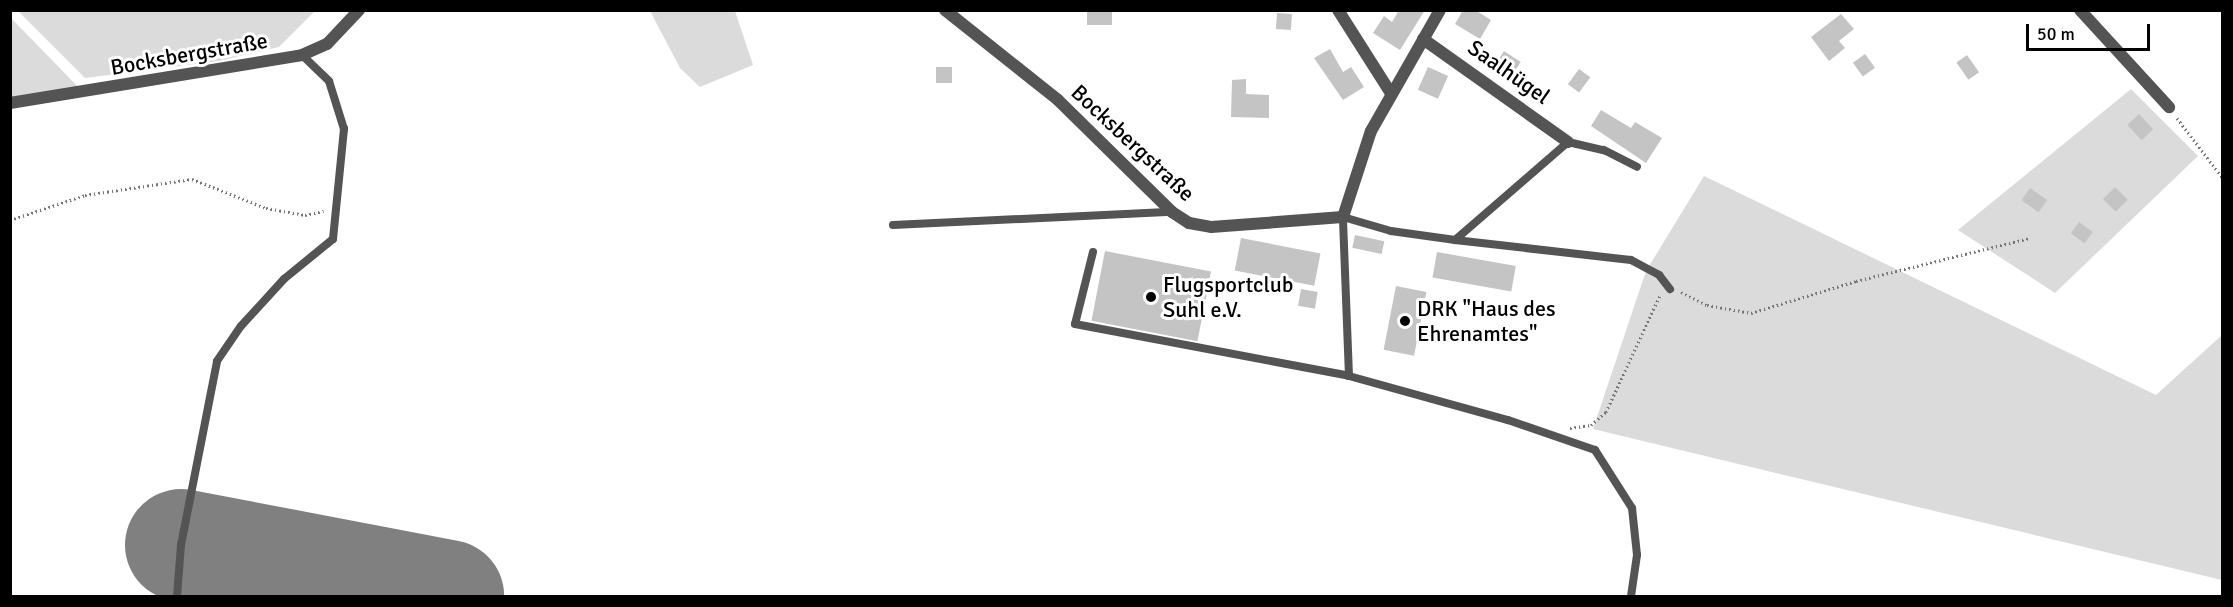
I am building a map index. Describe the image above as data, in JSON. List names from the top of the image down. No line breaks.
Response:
{"streets":{"street":["Bocksbergstraße","Saalhügel"]},"places":["Flugsportclub Suhl e.V.","DRK \"Haus des Ehrenamtes\""],"scale_bar":"50 m"}
